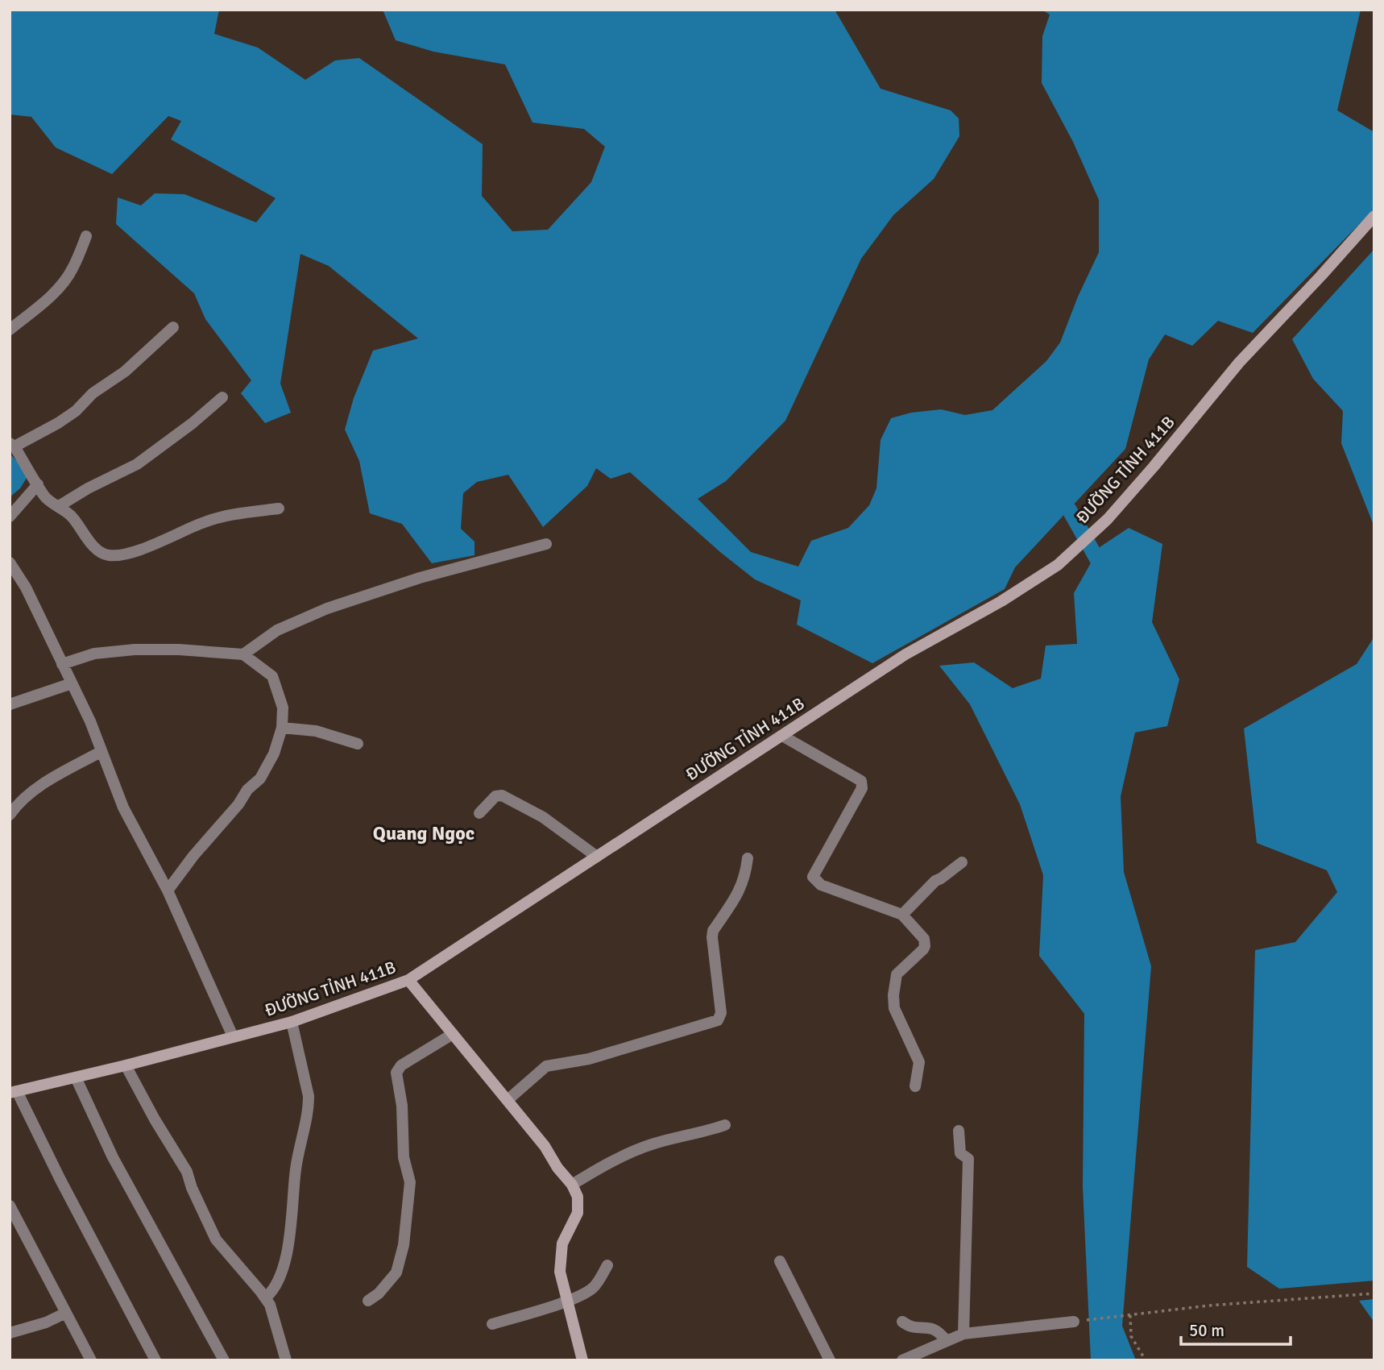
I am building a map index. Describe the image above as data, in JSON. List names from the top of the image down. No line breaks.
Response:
{"streets":{"main road":["ĐƯỜNG TỈNH 411B"]},"districts":["Quang Ngọc"],"scale_bar":"50 m"}
